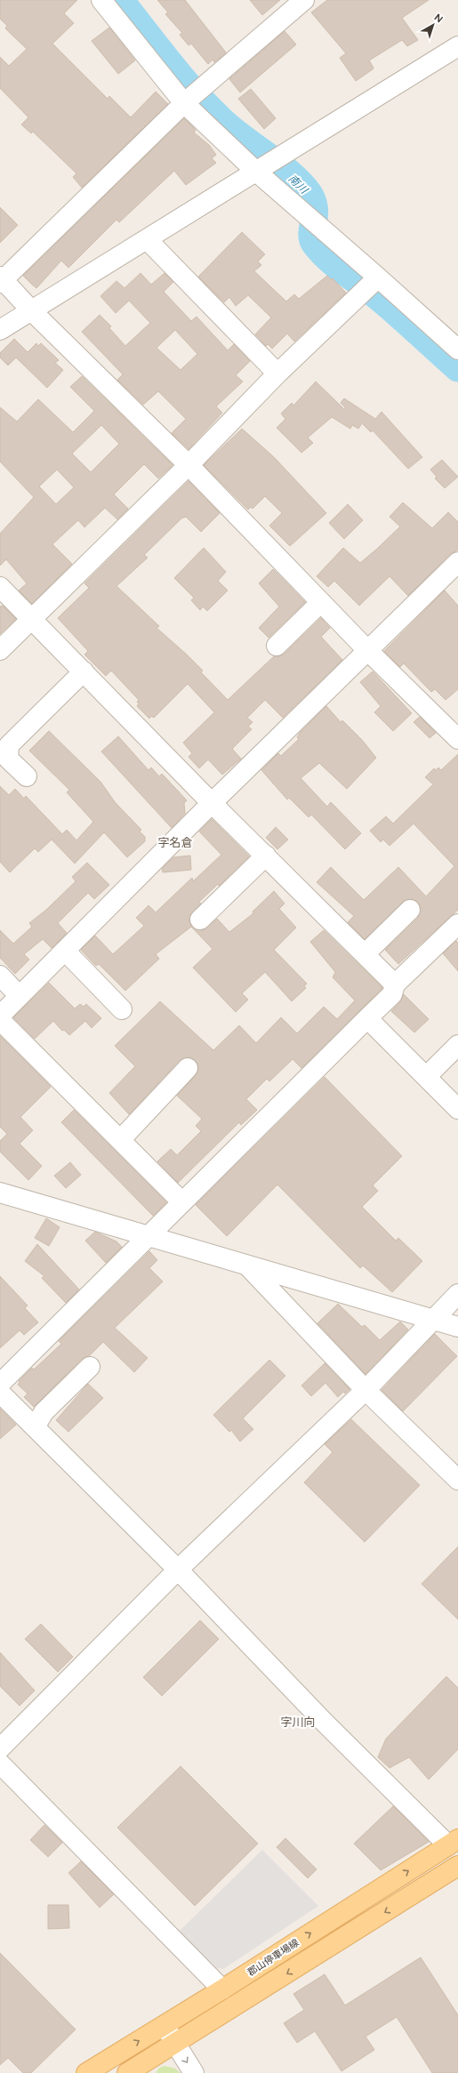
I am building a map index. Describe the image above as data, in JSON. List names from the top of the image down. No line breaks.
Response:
{"streets":{"main road":["郡山停車場線"]},"districts":["字名倉","字川向"],"water":["南川"],"north":"top right"}
